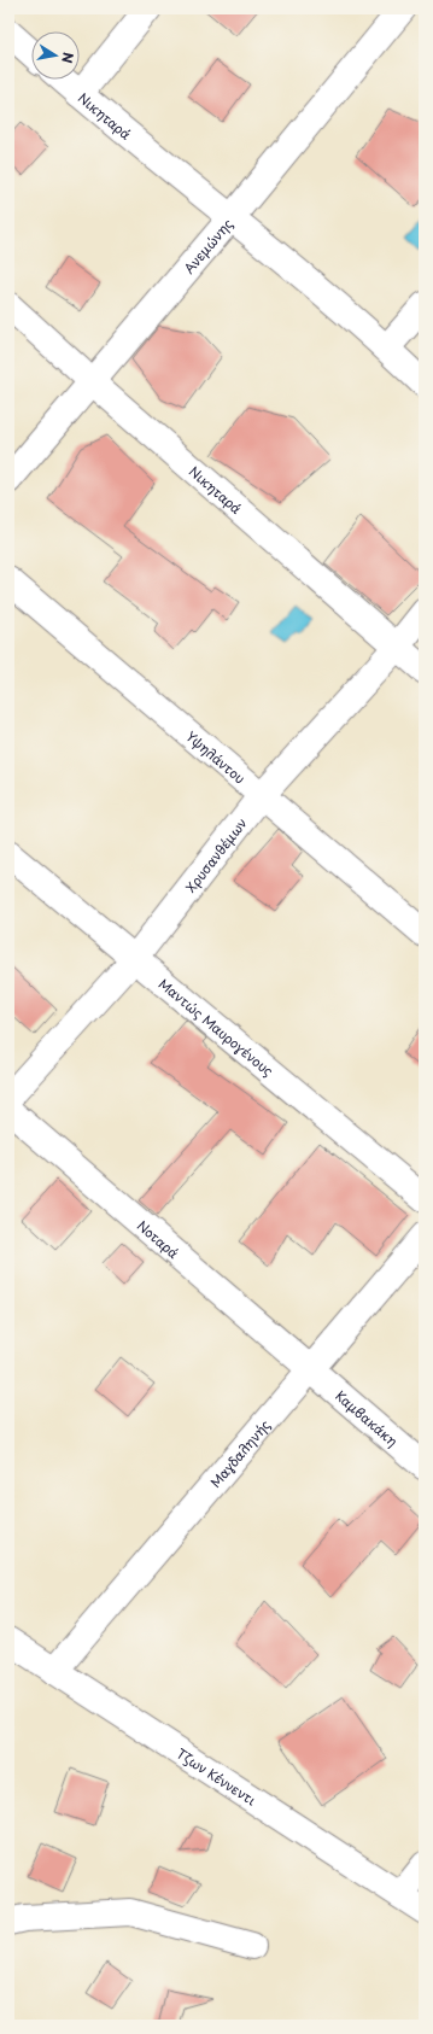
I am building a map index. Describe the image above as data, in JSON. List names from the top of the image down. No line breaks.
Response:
{"streets":{"street":["Νικηταρά","Ανεμώνης","Υψηλάντου","Χρυσανθέμων","Μαντώς Μαυρογένους","Νοταρά","Καμβακάκη","Μαγδαληνής","Τζων Κέννεντι"]},"crossings":[["Νικηταρά","Ανεμώνης"],["Νικηταρά","Χρυσανθέμων"],["Υψηλάντου","Χρυσανθέμων"],["Χρυσανθέμων","Μαντώς Μαυρογένους"],["Νοταρά","Καμβακάκη"],["Νοταρά","Μαγδαληνής"],["Καμβακάκη","Μαγδαληνής"],["Μαγδαληνής","Τζων Κέννεντι"]],"north":"right"}
